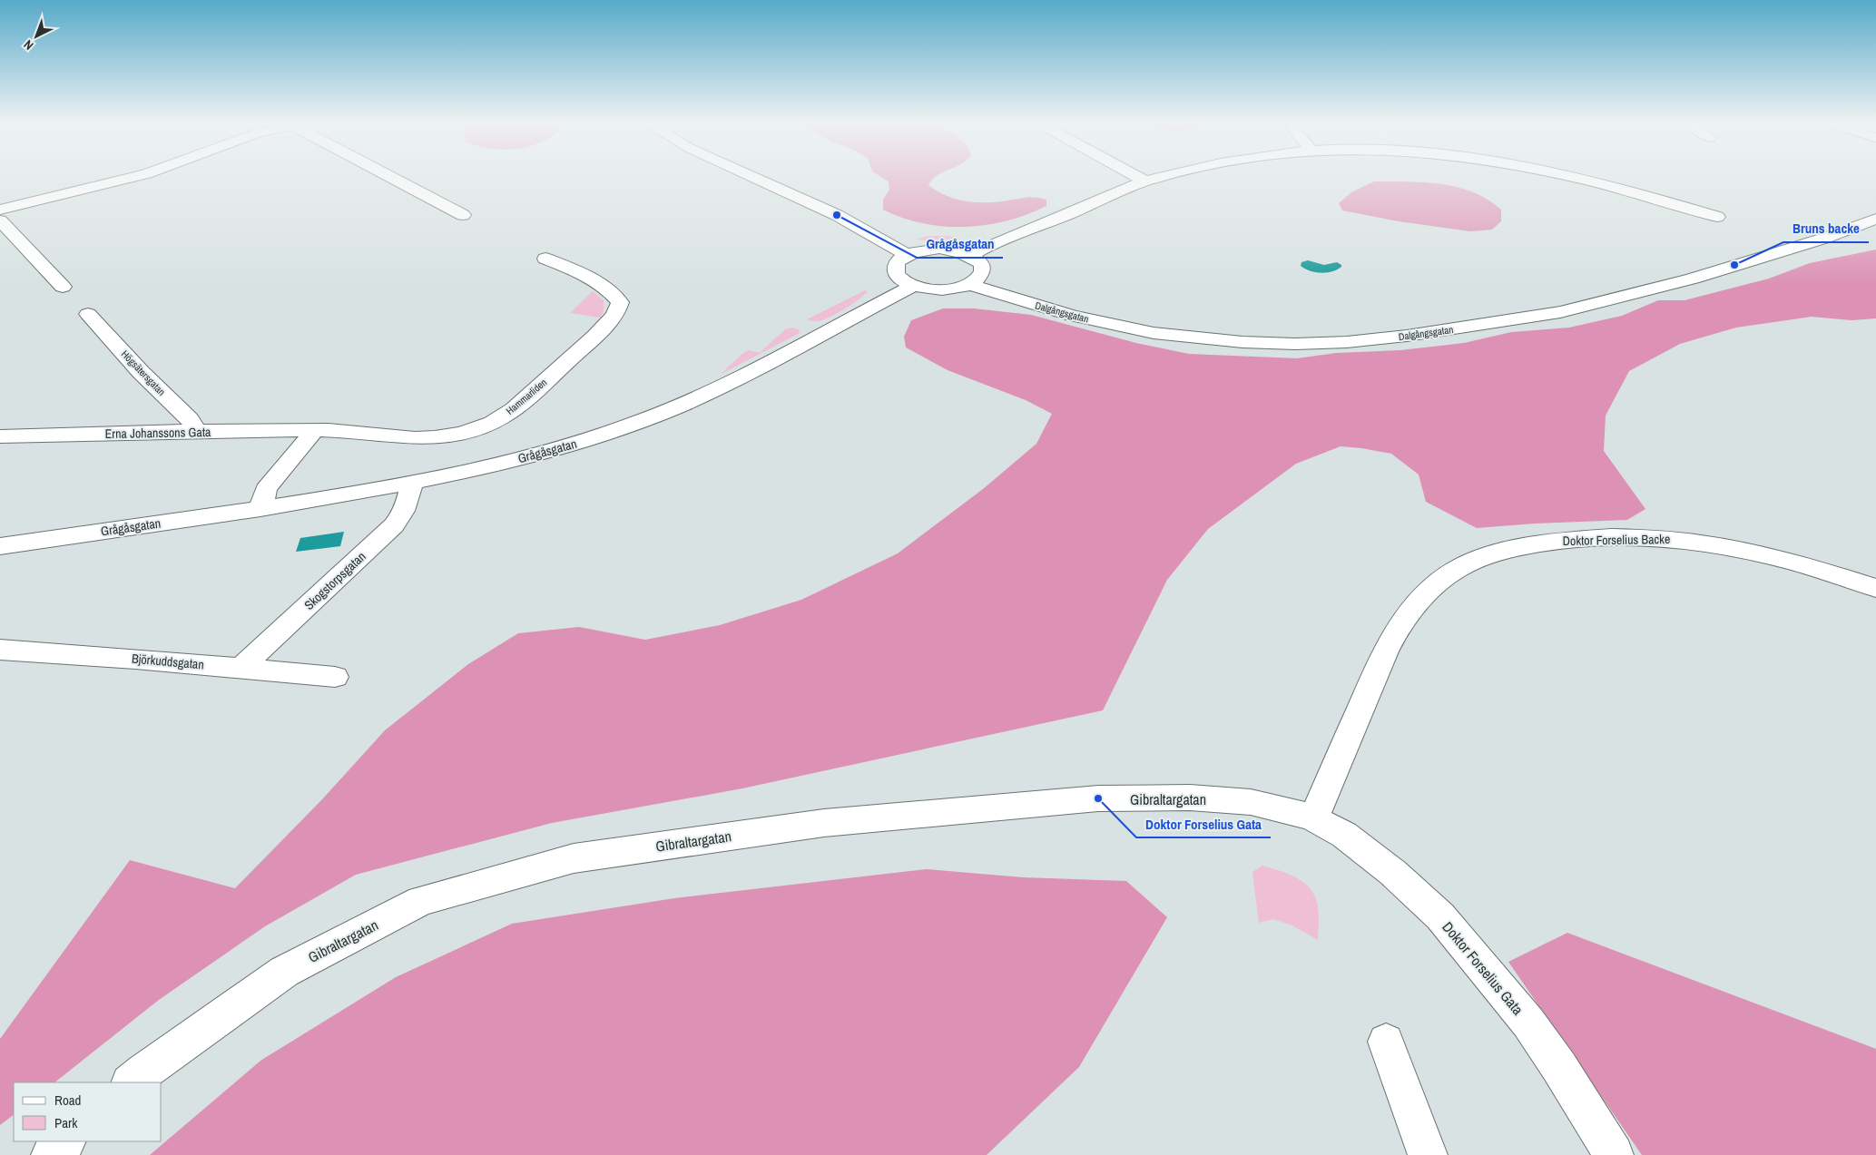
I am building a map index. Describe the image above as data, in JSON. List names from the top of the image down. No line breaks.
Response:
{"streets":{"street":["Dalgångsgatan","Högsätersgatan","Hammarliden","Erna Johanssons Gata","Grågåsgatan","Doktor Forselius Backe","Skogstorpsgatan","Björkuddsgatan","Gibraltargatan","Doktor Forselius Gata"]},"crossings":[["Högsätersgatan","Erna Johanssons Gata"],["Hammarliden","Erna Johanssons Gata"],["Grågåsgatan","Skogstorpsgatan"],["Doktor Forselius Backe","Gibraltargatan"],["Doktor Forselius Backe","Doktor Forselius Gata"],["Skogstorpsgatan","Björkuddsgatan"],["Gibraltargatan","Doktor Forselius Gata"]],"places":["Grågåsgatan","Bruns backe","Doktor Forselius Gata"],"legend":["Road","Park"],"north":"bottom left"}
